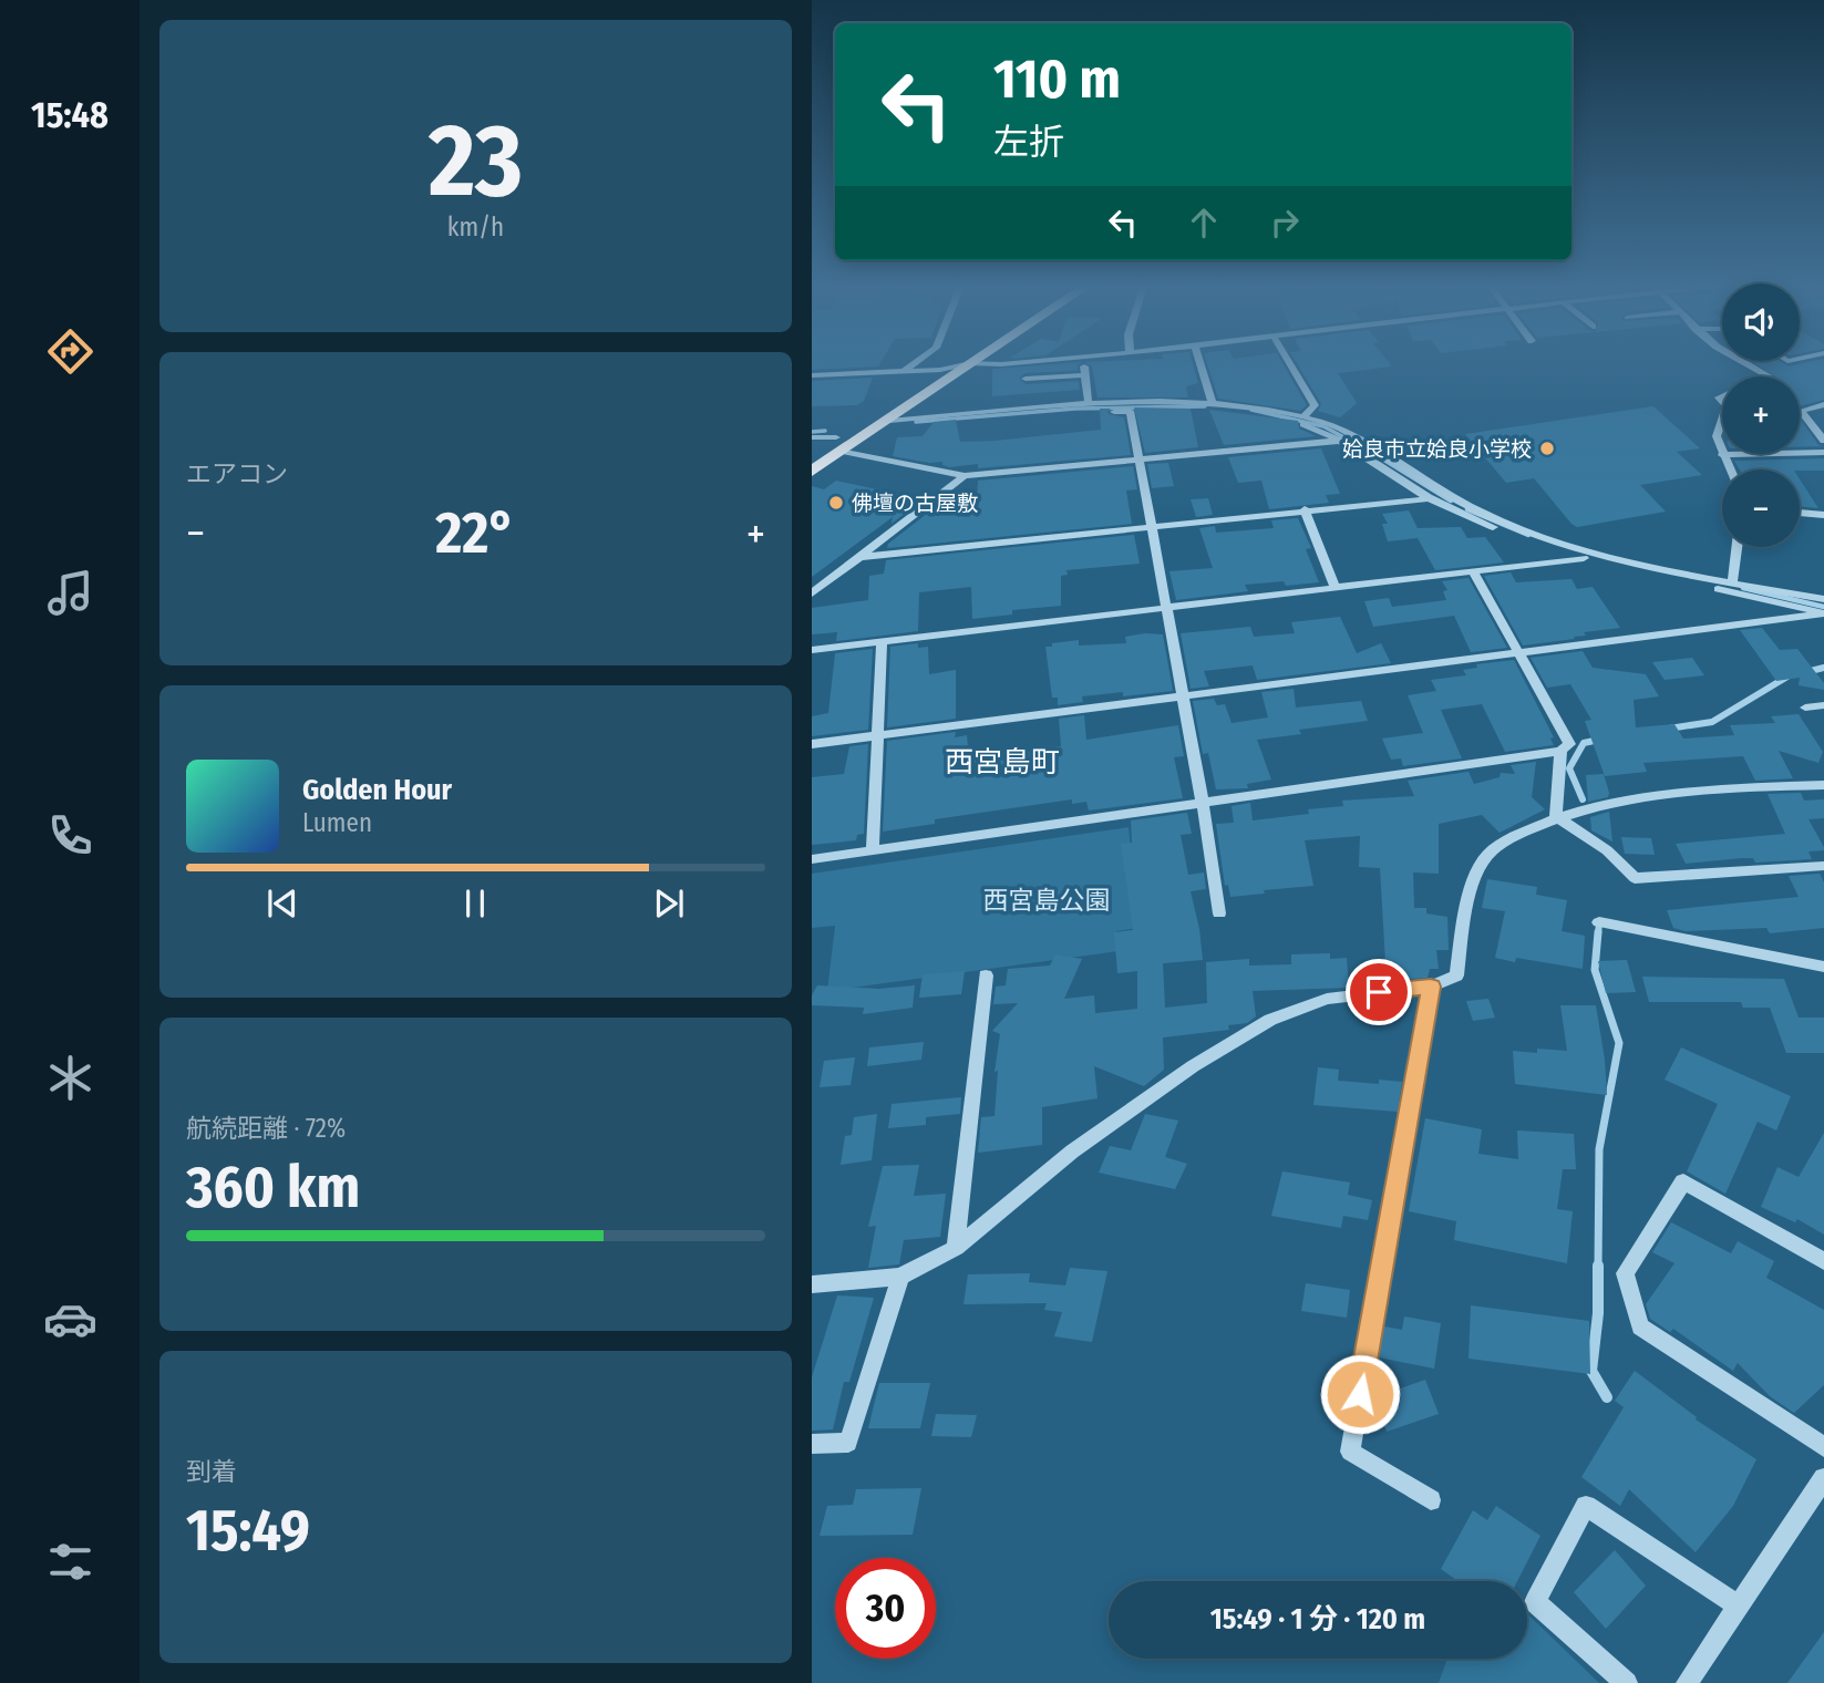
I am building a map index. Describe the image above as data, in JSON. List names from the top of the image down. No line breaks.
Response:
{"districts":["西宮島町"],"parks":["西宮島公園"],"places":["姶良市立姶良小学校","佛壇の古屋敷"],"page":{"tabs":"15:48","tile":[["23","km/h"],"エアコン",["航続距離 · 72%","360 km"],["到着","15:49"]],"turn":["110 m","左折"],"map_buttons":["+","−"],"heat":["−","22°","+"],"song":["Golden Hour","Lumen"],"limit":"30","trip":"15:49 · 1 分 · 120 m"}}
